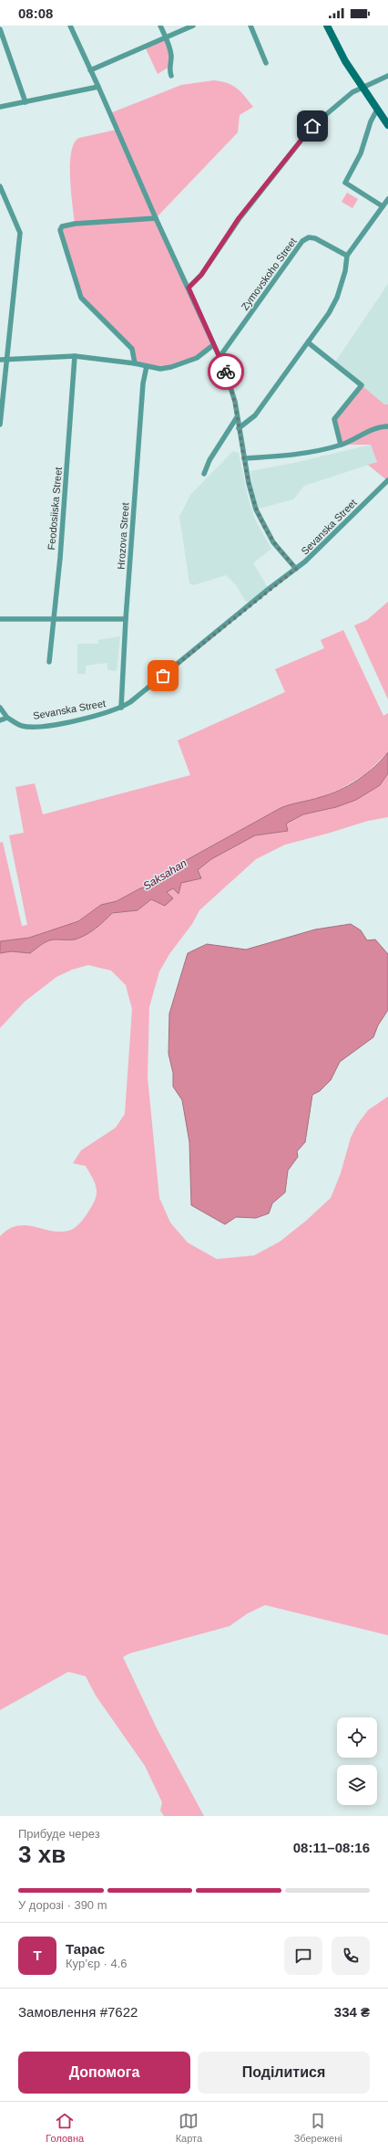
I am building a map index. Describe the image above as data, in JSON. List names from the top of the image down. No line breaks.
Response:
{"streets":{"street":["Zymovskoho Street","Feodosiiska Street","Sevanska Street","Hrozova Street"]},"crossings":[["Sevanska Street","Hrozova Street"]],"water":["Saksahan"],"page":{"status":"08:08","heading":["3 хв","Прибуде через","08:11–08:16"],"panel":["Тарас","Кур’єр · 4.6","Замовлення #7622","334 ₴"],"bar":"У дорозі · 390 m","round":"Т","buttons":["Допомога","Поділитися"],"tabs":["Головна","Карта","Збережені"]}}
